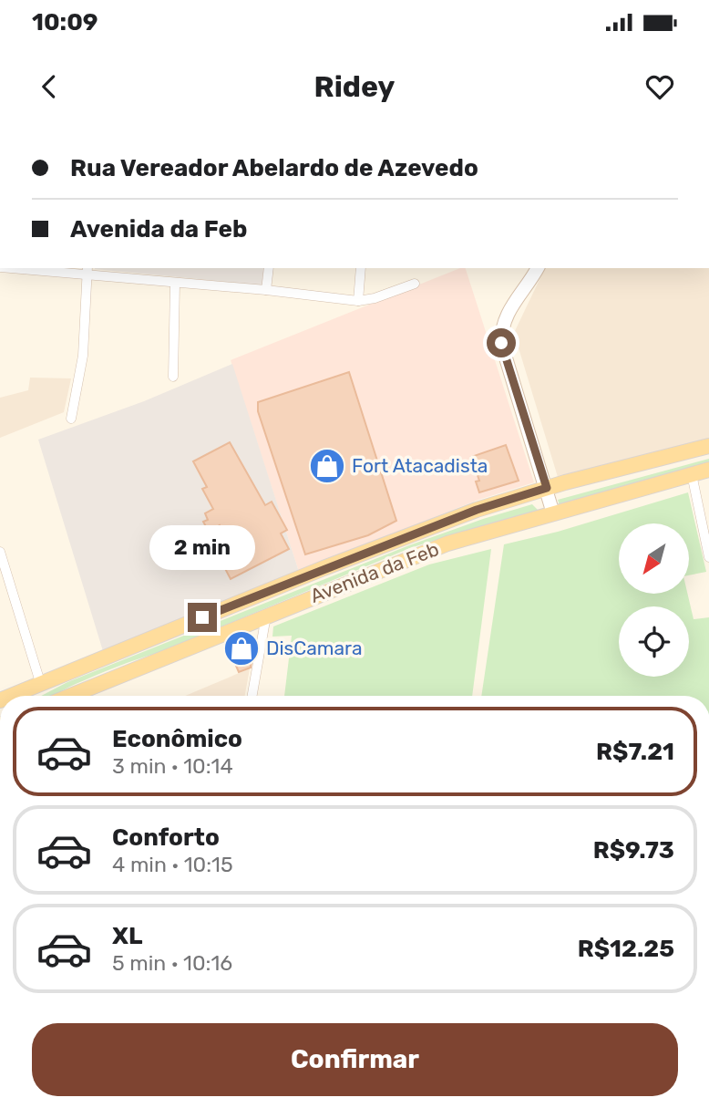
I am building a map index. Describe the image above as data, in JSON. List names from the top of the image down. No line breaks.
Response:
{"streets":{"main road":["Avenida da Feb"]},"places":{"shop":["Fort Atacadista","DisCamara"]},"north":"bottom left","page":{"status":"10:09","header":"Ridey","banner":["Rua Vereador Abelardo de Azevedo","Avenida da Feb"],"bubble":"2 min","list":[{"name":"Econômico","note":"3 min · 10:14","value":"R$7.21"},{"name":"Conforto","note":"4 min · 10:15","value":"R$9.73"},{"name":"XL","note":"5 min · 10:16","value":"R$12.25"}],"buttons":"Confirmar"}}
